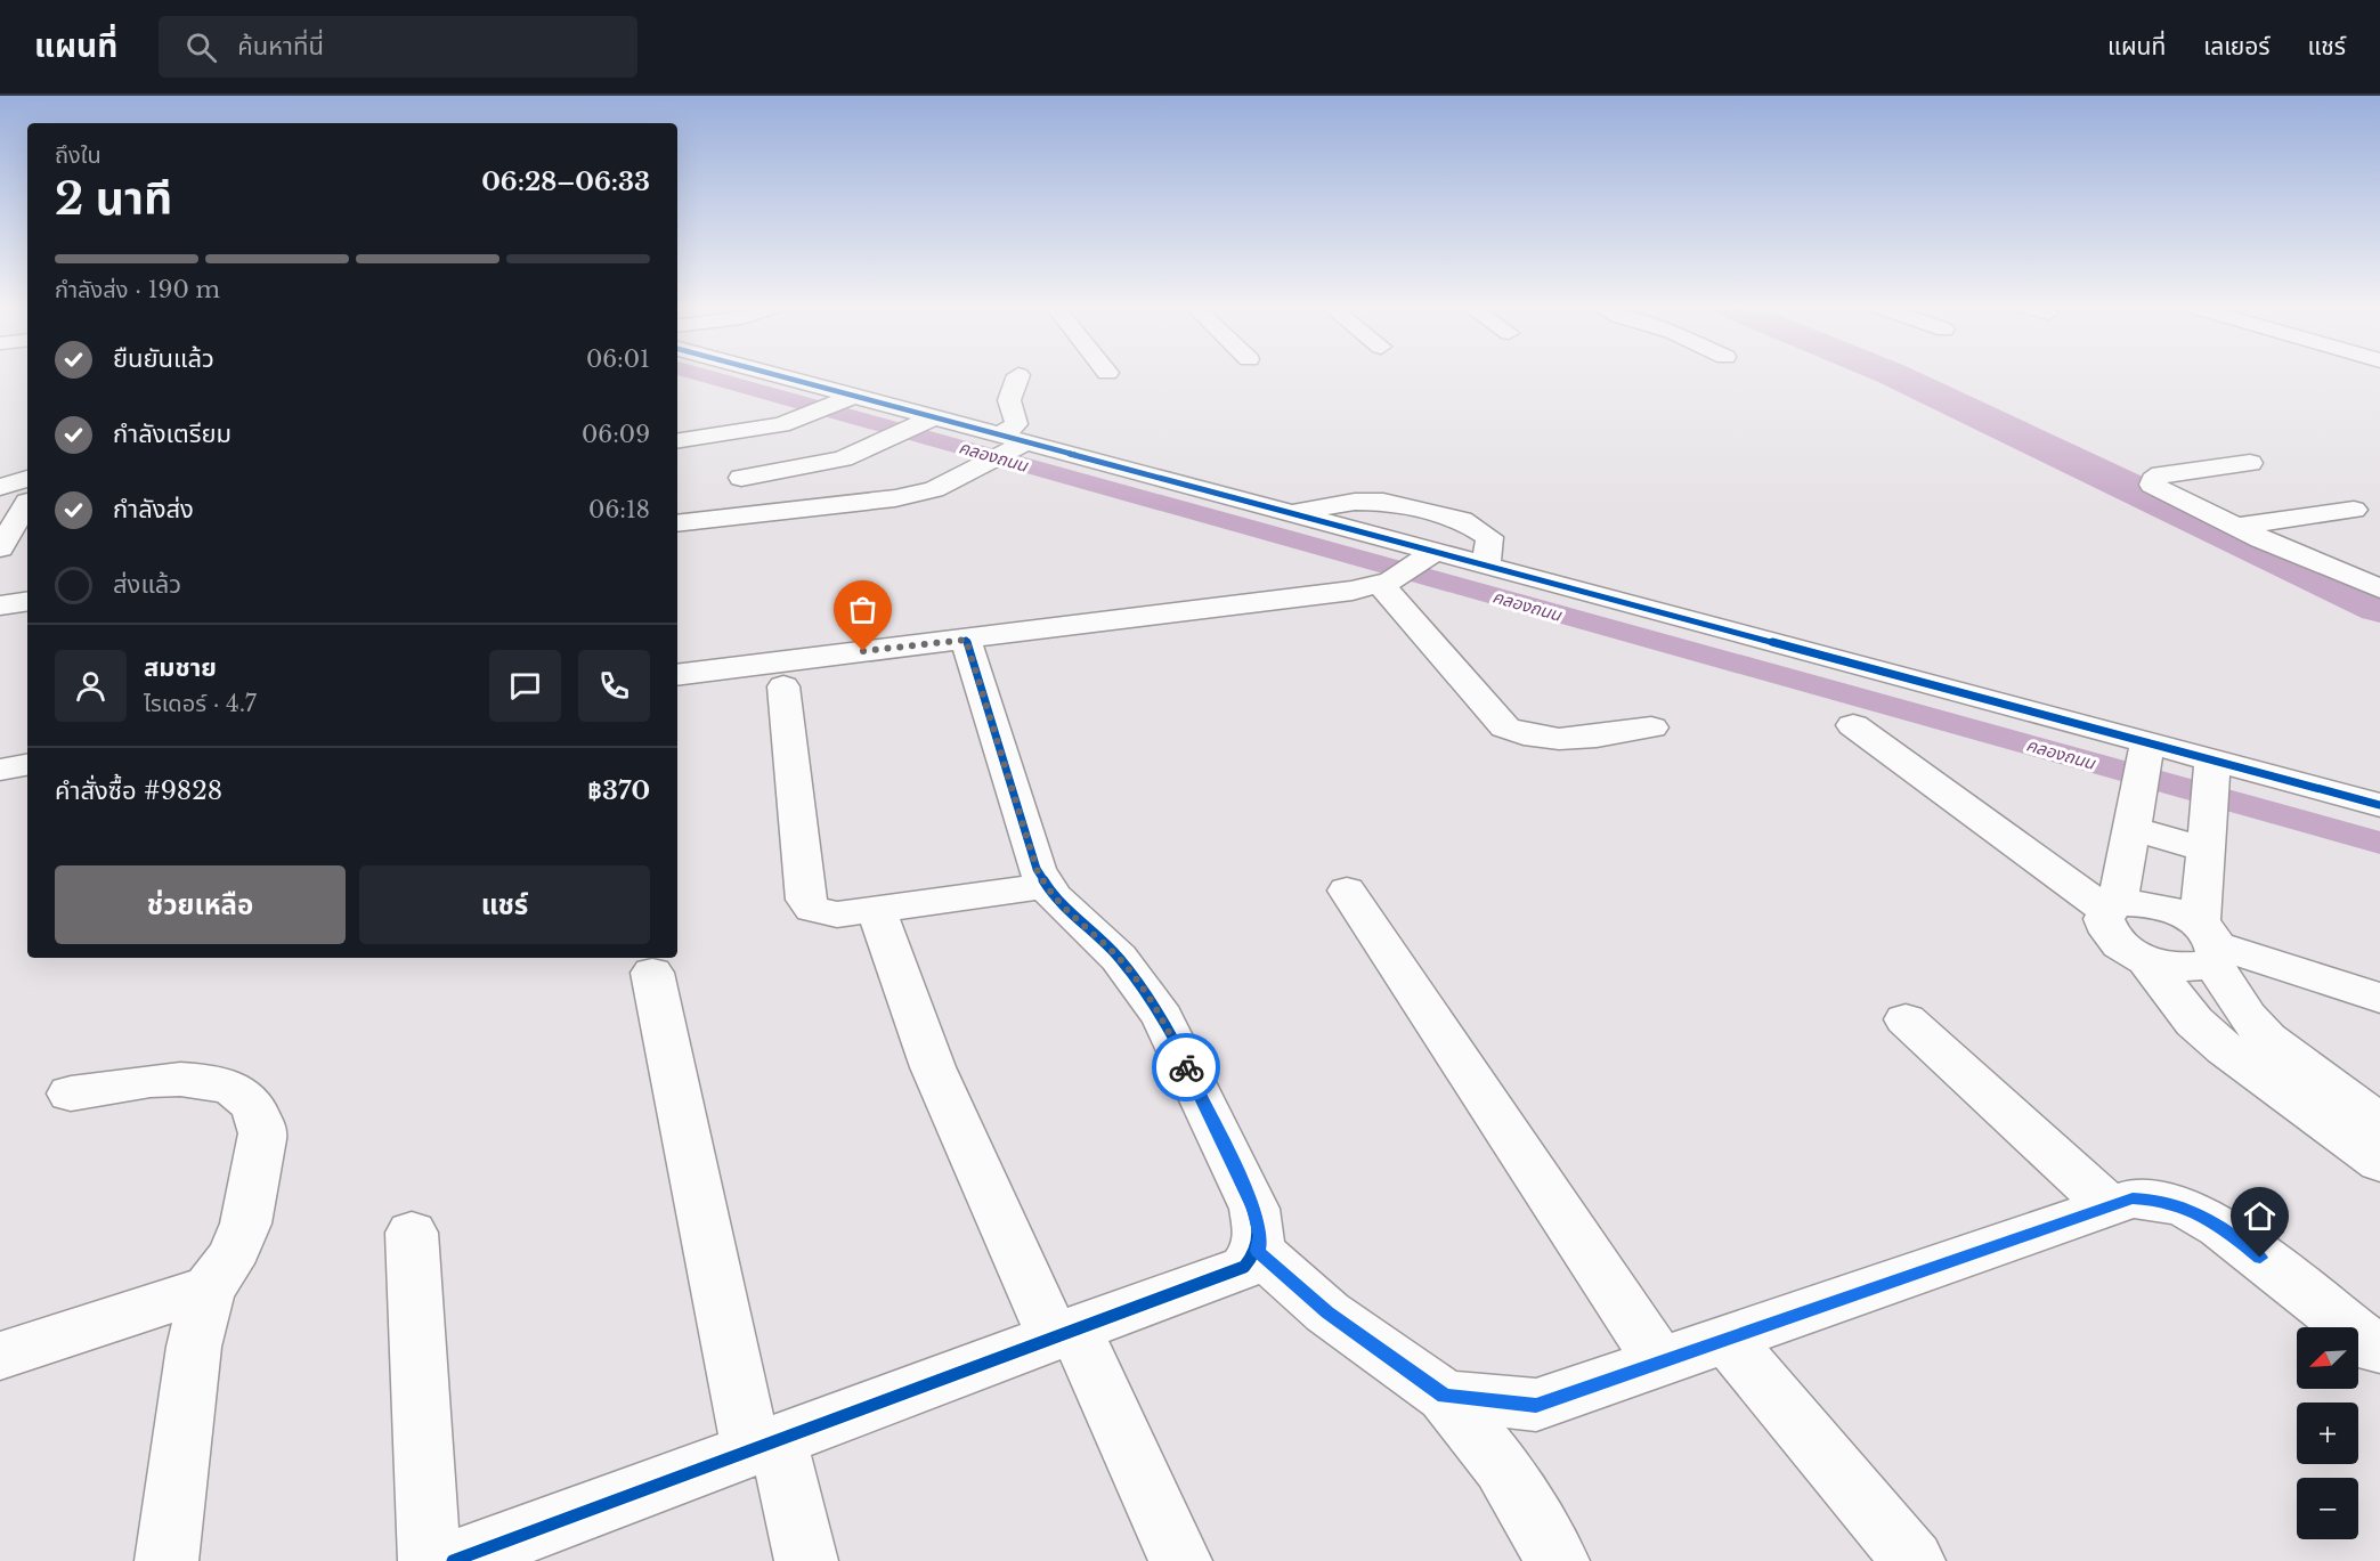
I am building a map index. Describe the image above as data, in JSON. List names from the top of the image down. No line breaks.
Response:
{"water":["คลองถนน"],"north":"bottom left","page":{"header":"แผนที่","search":"ค้นหาที่นี่","nav":["แผนที่","เลเยอร์","แชร์"],"heading":["2 นาที","ถึงใน","06:28–06:33"],"panel":["สมชาย","ไรเดอร์ · 4.7","คำสั่งซื้อ #9828","฿370"],"bar":"กำลังส่ง · 190 m","list":[["ยืนยันแล้ว","06:01"],["กำลังเตรียม","06:09"],["กำลังส่ง","06:18"],"ส่งแล้ว"],"buttons":["ช่วยเหลือ","แชร์"],"map_buttons":["+","−"]}}
